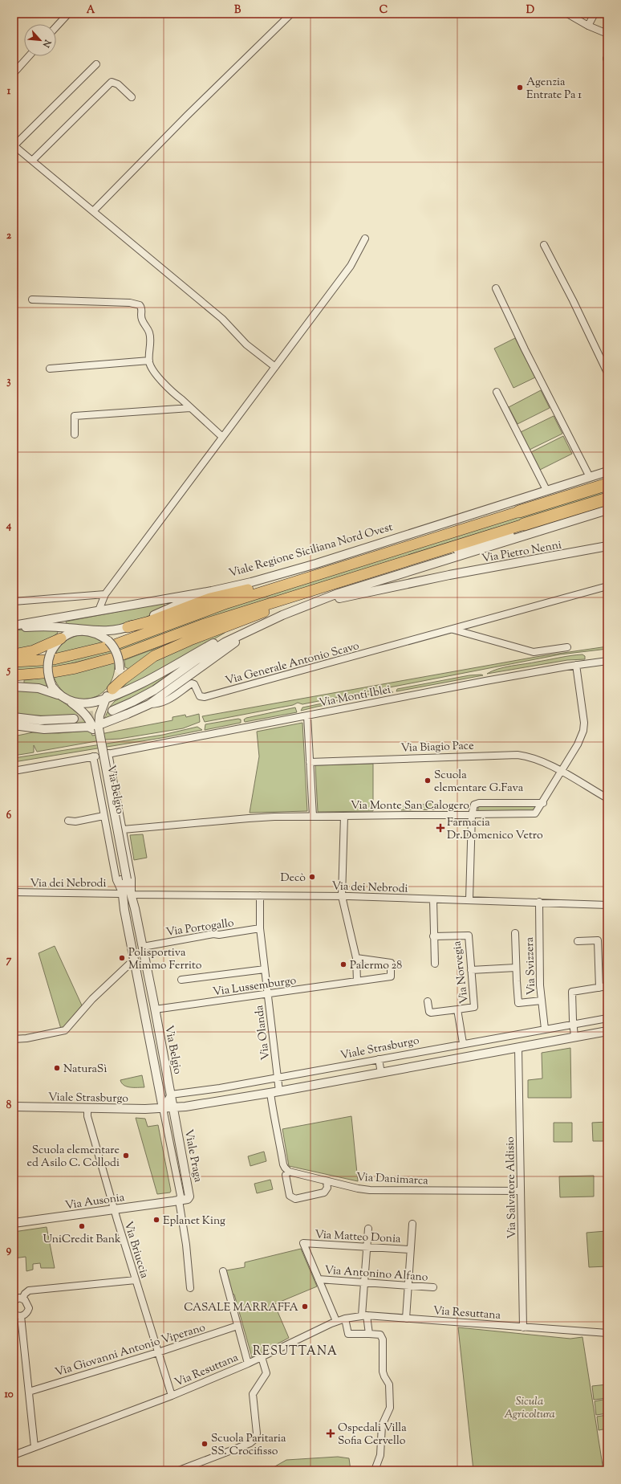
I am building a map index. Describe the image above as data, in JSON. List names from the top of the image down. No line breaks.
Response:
{"streets":{"street":["Viale Regione Siciliana Nord Ovest","Via Pietro Nenni","Via Generale Antonio Scavo","Via Monti Iblei","Via Biagio Pace","Via Belgio","Via Monte San Calogero","Via dei Nebrodi","Via Portogallo","Via Svizzera","Via Norvegia","Via Lussemburgo","Via Olanda","Viale Strasburgo","Viale Praga","Via Danimarca","Via Salvatore Aldisio","Via Ausonia","Via Matteo Donia","Via Briuccia","Via Antonino Alfano","Via Resuttana","Via Giovanni Antonio Viperano"]},"crossings":[["Via Monti Iblei","Via Belgio"],["Via Monti Iblei","Via Monte San Calogero"],["Via Biagio Pace","Via Monte San Calogero"],["Via Belgio","Via Monte San Calogero"],["Via Belgio","Via dei Nebrodi"],["Via Belgio","Via Portogallo"],["Via Belgio","Via Lussemburgo"],["Via Belgio","Viale Strasburgo"],["Via Belgio","Viale Praga"],["Via dei Nebrodi","Via Svizzera"],["Via dei Nebrodi","Via Olanda"],["Via Portogallo","Via Olanda"],["Via Svizzera","Viale Strasburgo"],["Via Norvegia","Viale Strasburgo"],["Via Lussemburgo","Via Olanda"],["Via Olanda","Viale Strasburgo"],["Viale Strasburgo","Viale Praga"],["Viale Strasburgo","Via Salvatore Aldisio"],["Viale Strasburgo","Via Briuccia"],["Viale Praga","Via Ausonia"],["Via Danimarca","Via Salvatore Aldisio"],["Via Salvatore Aldisio","Via Resuttana"],["Via Ausonia","Via Briuccia"],["Via Matteo Donia","Via Antonino Alfano"],["Via Briuccia","Via Resuttana"],["Via Briuccia","Via Giovanni Antonio Viperano"]],"districts":["RESUTTANA"],"parks":["Sicula Agricoltura"],"places":{"other":["Agenzia Entrate Pa 1","Scuola elementare G.Fava","Decò","Polisportiva Mimmo Ferrito","Palermo 28","NaturaSì","Scuola elementare ed Asilo C. Collodi","Eplanet King","UniCredit Bank","CASALE MARRAFFA","Scuola Paritaria SS. Crocifisso"],"health":["Farmacia Dr.Domenico Vetro","Ospedali Villa Sofia Cervello"]},"north":"bottom right","grid":{"columns":["A","B","C","D"],"rows":["1","2","3","4","5","6","7","8","9","10"]}}
